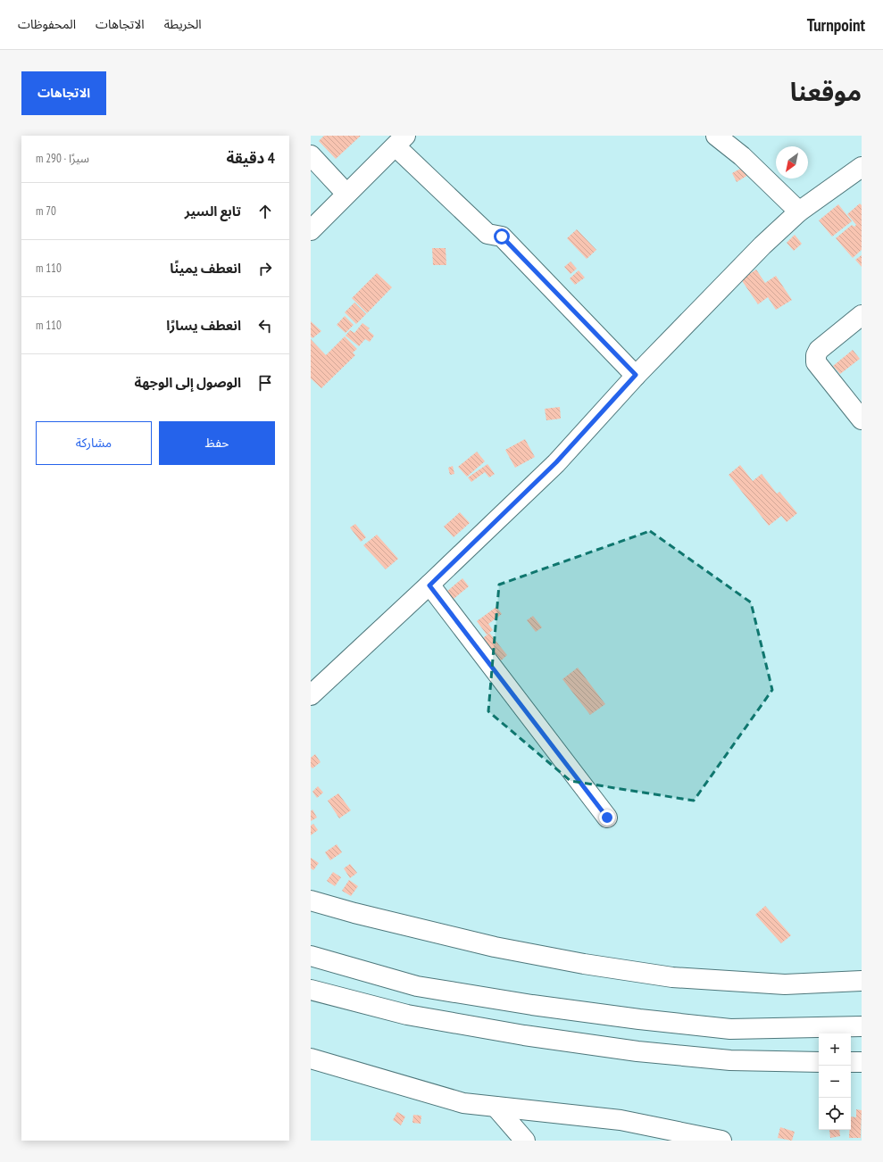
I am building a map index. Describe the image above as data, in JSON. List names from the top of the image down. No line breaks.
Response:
{"north":"bottom left","page":{"header":"Turnpoint","nav":["الخريطة","الاتجاهات","المحفوظات"],"title":"موقعنا","buttons":["الاتجاهات",["حفظ","مشاركة"]],"heading":["4 دقيقة","سيرًا · 290 m"],"list":[["تابع السير","70 m"],["انعطف يمينًا","110 m"],["انعطف يسارًا","110 m"],"الوصول إلى الوجهة"],"map_buttons":["+","−"]}}
